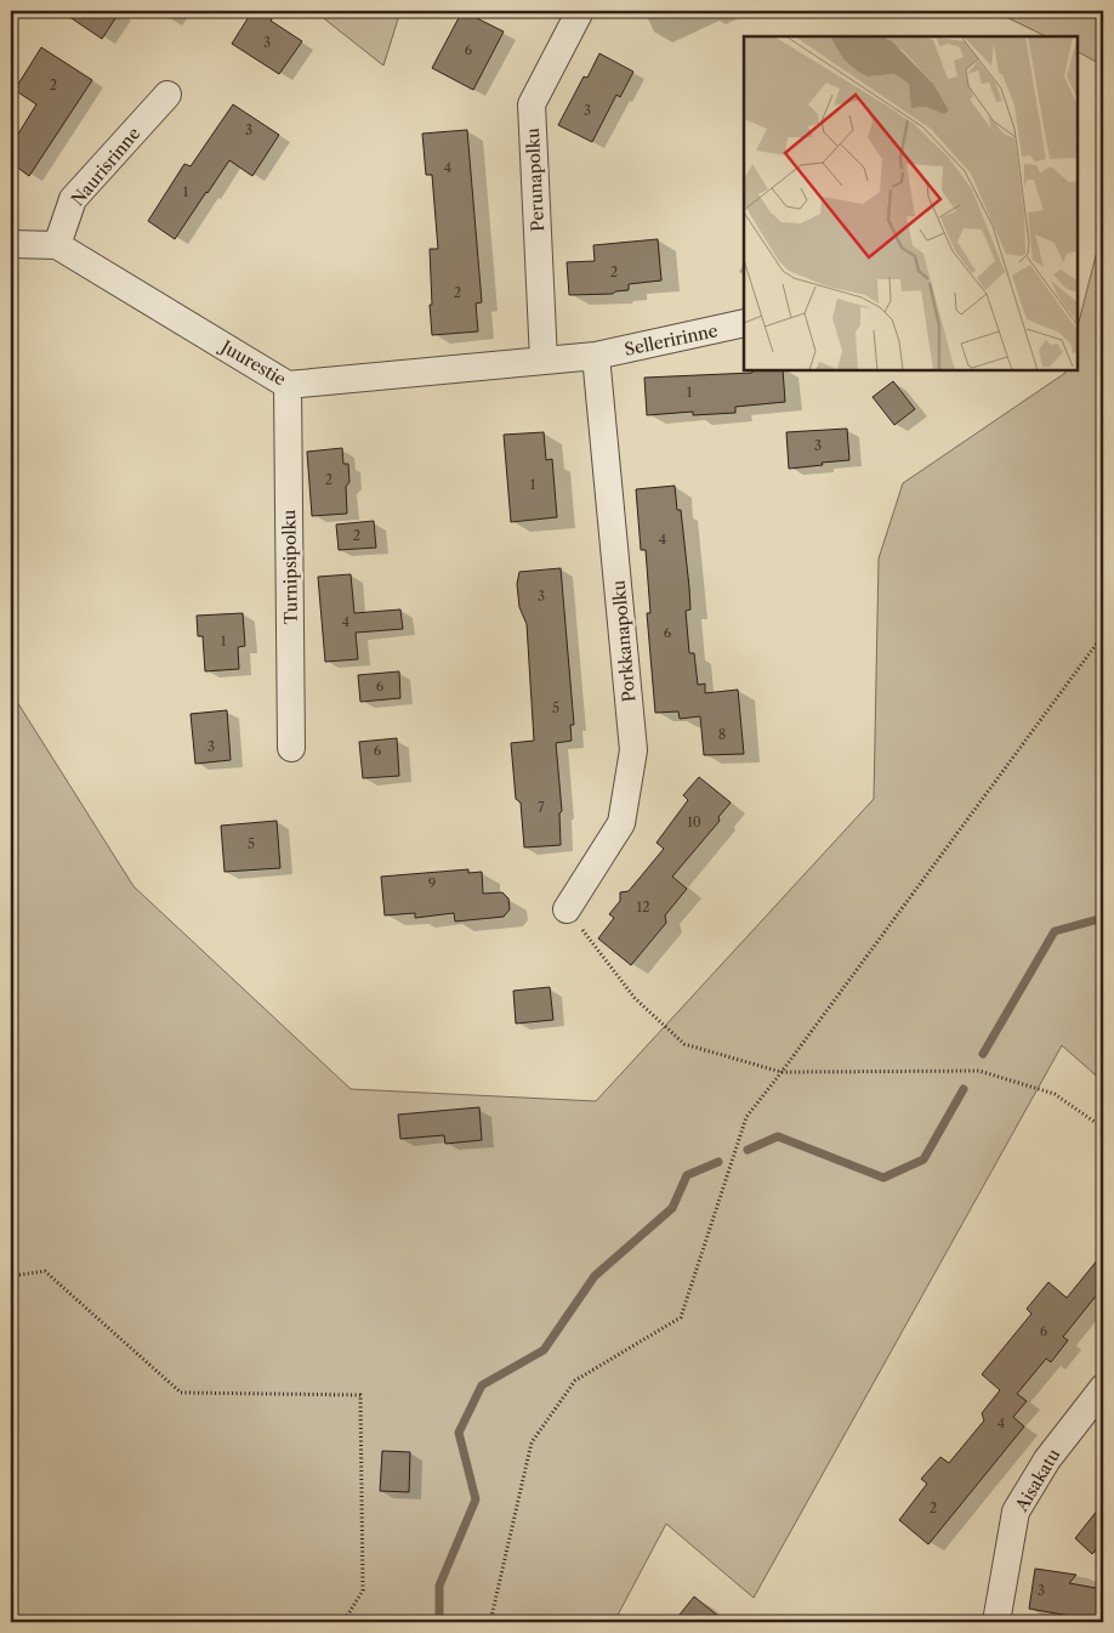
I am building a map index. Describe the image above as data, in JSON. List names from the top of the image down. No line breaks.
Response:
{"streets":{"street":["Naurisrinne","Perunapolku","Selleririnne","Juurestie","Turnipsipolku","Porkkanapolku","Aisakatu"]},"crossings":[["Naurisrinne","Juurestie"],["Perunapolku","Juurestie"],["Selleririnne","Juurestie"],["Selleririnne","Porkkanapolku"],["Juurestie","Turnipsipolku"],["Juurestie","Porkkanapolku"]],"house_numbers":["3","6","2","3","3","4","1","2","2","1","3","2","1","2","4","3","4","6","1","6","5","8","3","6","7","10","5","9","12","6","4","2","3"]}
